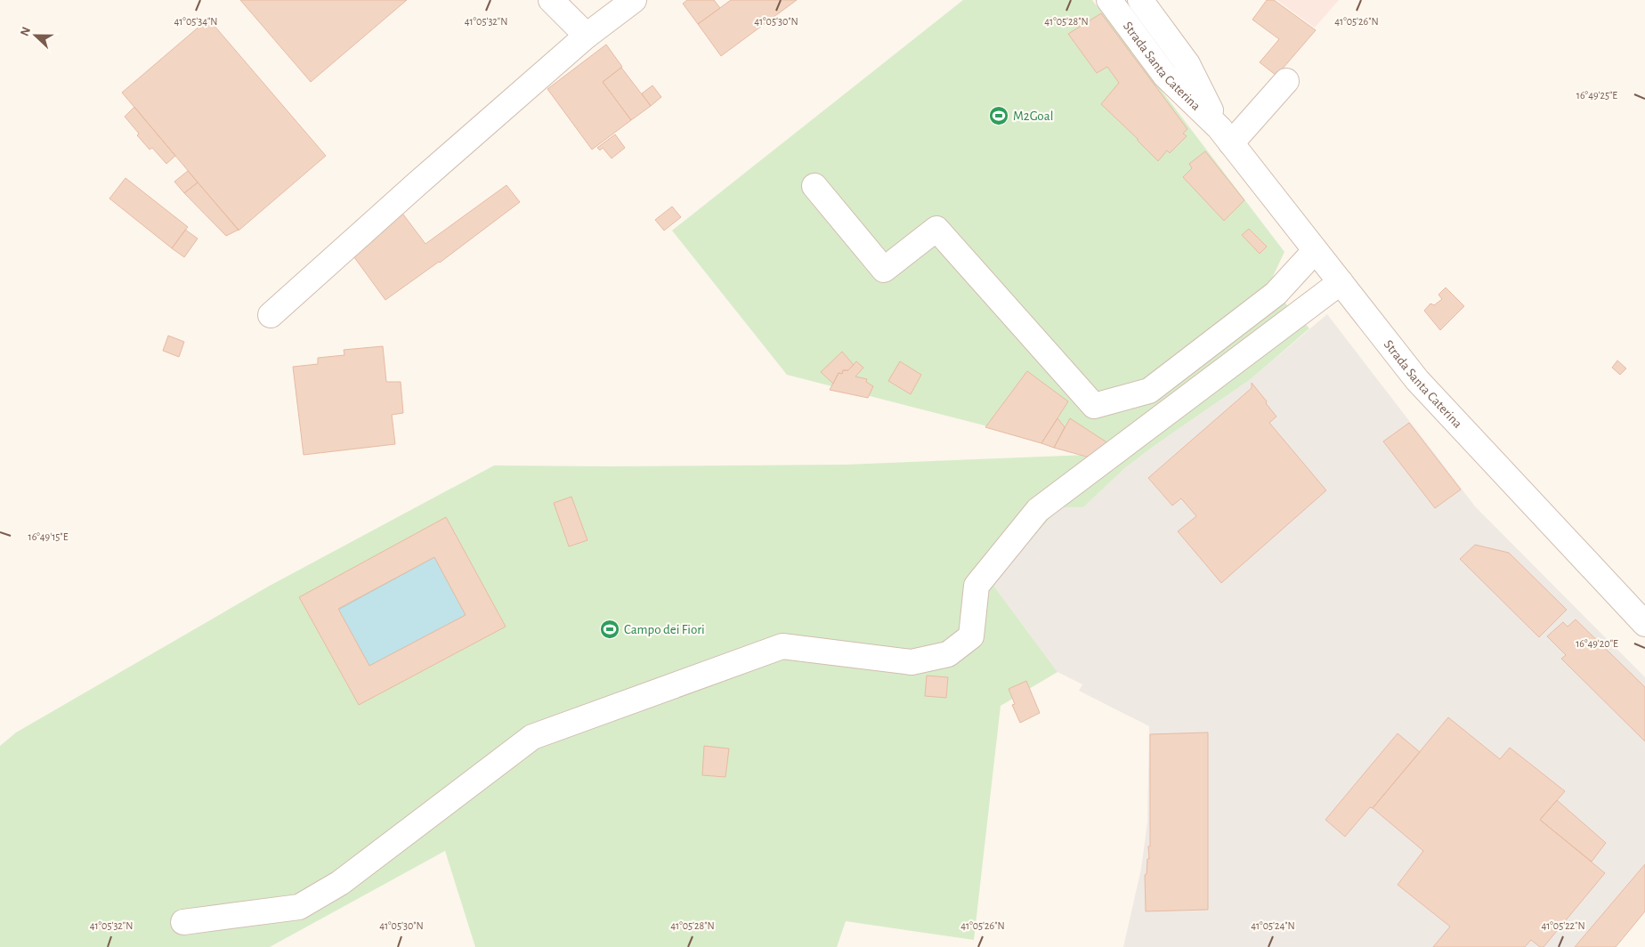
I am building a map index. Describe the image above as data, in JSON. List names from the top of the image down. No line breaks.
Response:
{"streets":{"street":["Strada Santa Caterina"]},"places":{"sports":["M2Goal","Campo dei Fiori"]},"north":"left","coordinates":["41°05'26\"N","41°05'34\"N","41°05'32\"N","41°05'30\"N","41°05'28\"N","16°49'25\"E","16°49'15\"E","16°49'20\"E","41°05'24\"N","41°05'22\"N"]}
